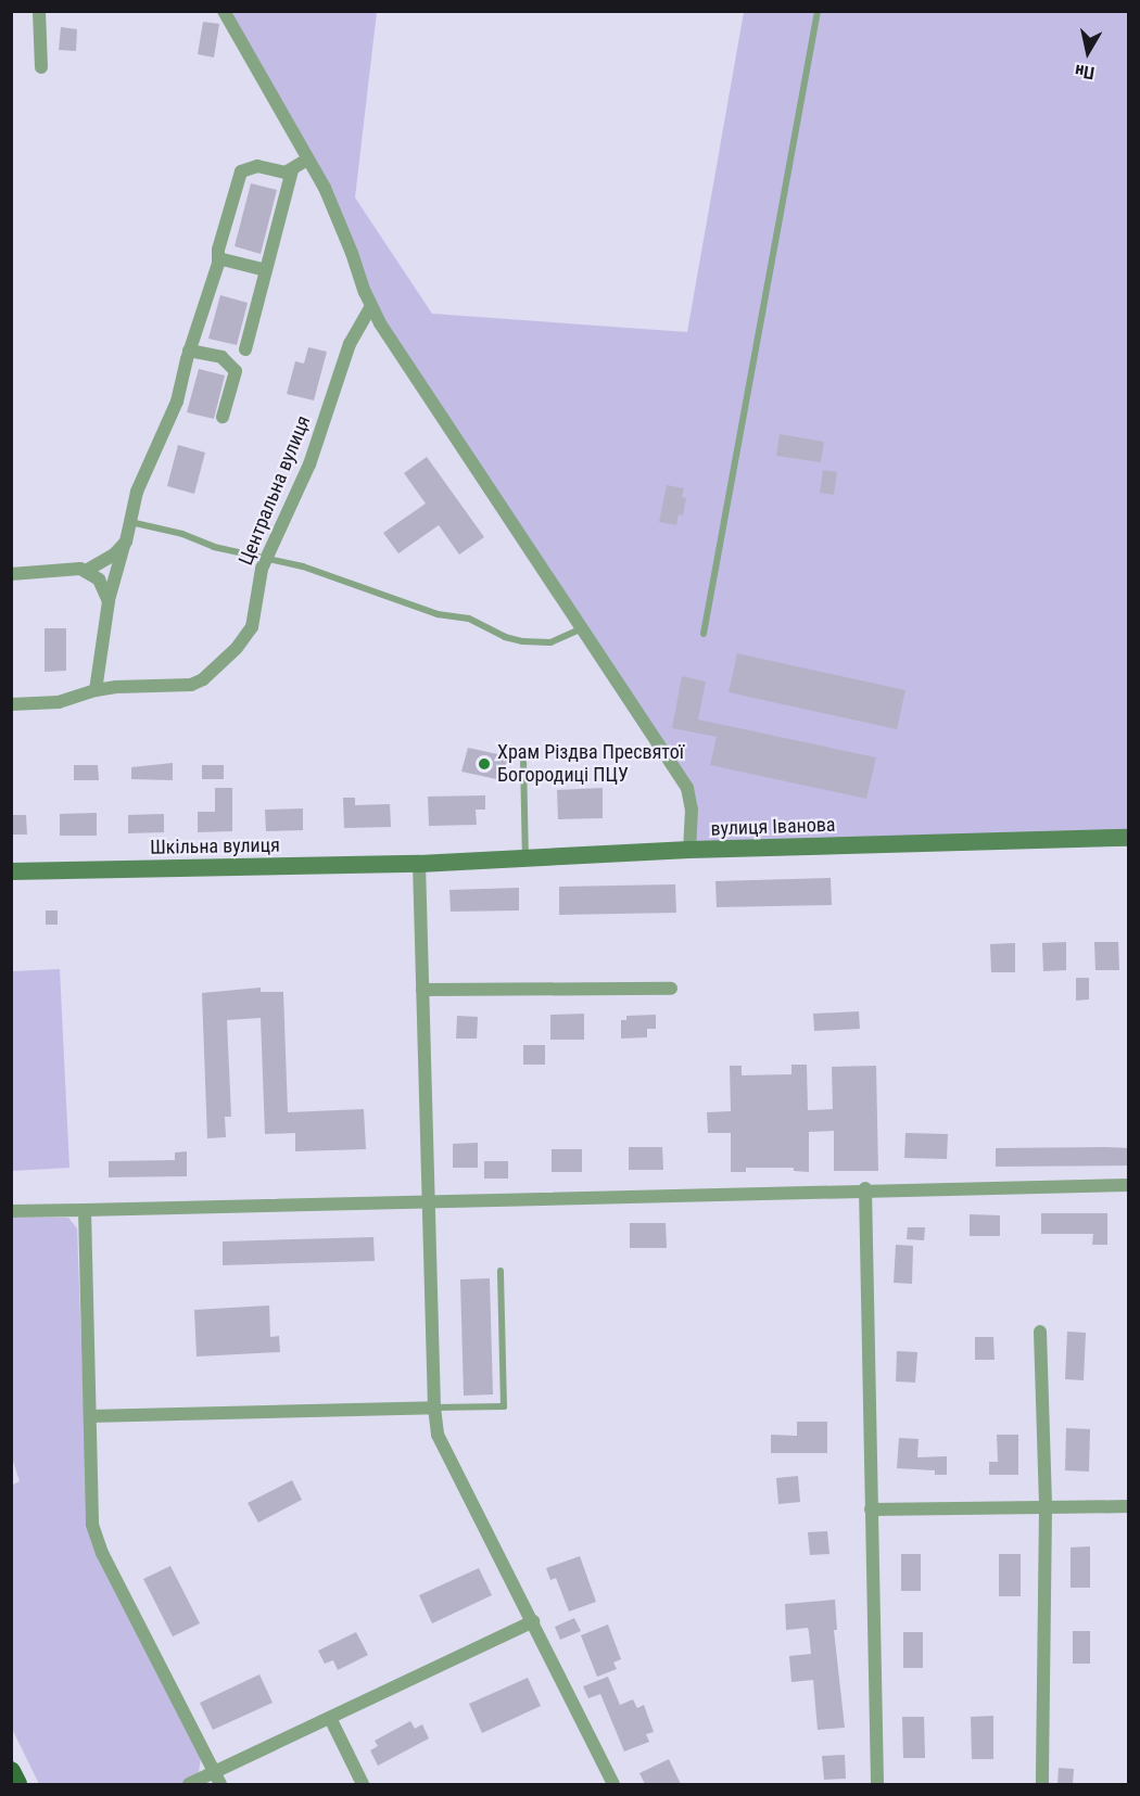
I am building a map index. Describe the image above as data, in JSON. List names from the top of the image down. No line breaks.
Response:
{"streets":{"street":["Центральна вулиця","вулиця Іванова","Шкільна вулиця"]},"crossings":[["вулиця Іванова","Шкільна вулиця"]],"places":["Храм Різдва Пресвятої Богородиці ПЦУ"],"north":"bottom"}
